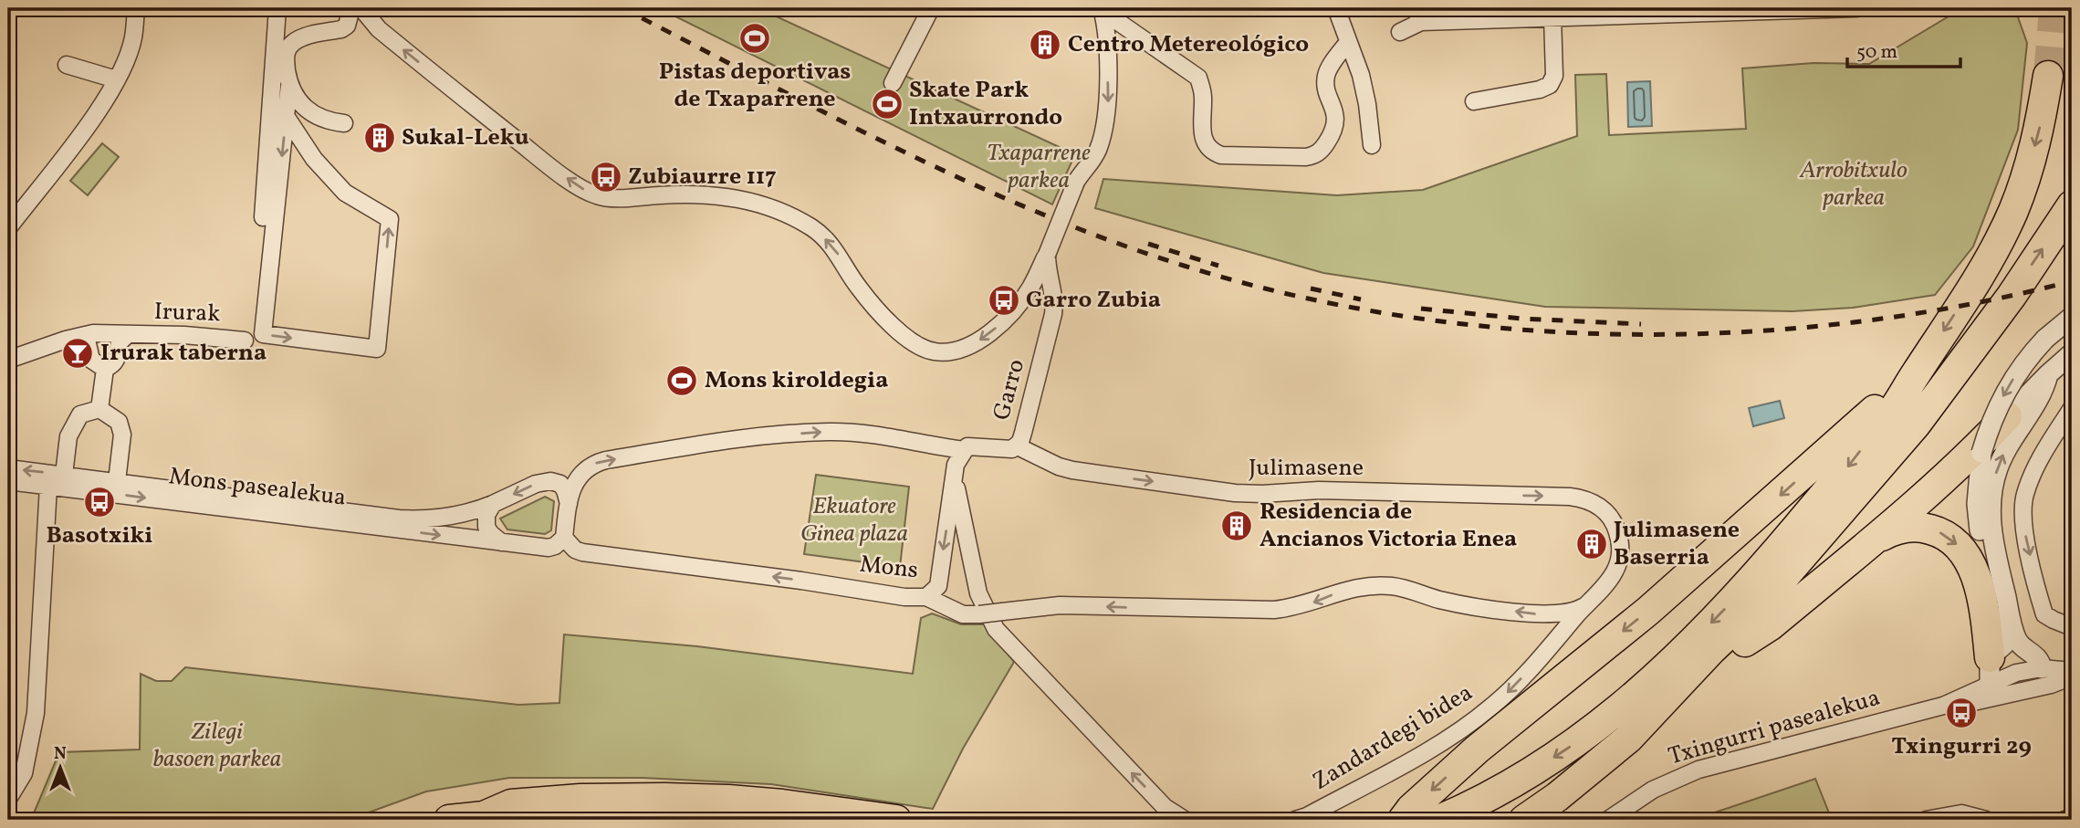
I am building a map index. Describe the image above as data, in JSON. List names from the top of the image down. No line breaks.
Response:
{"streets":{"street":["Irurak","Garro","Julimasene","Mons pasealekua","Mons","Txingurri pasealekua","Zandardegi bidea"]},"crossings":[["Garro","Julimasene"],["Garro","Mons"],["Julimasene","Zandardegi bidea"],["Mons pasealekua","Mons"]],"one_way":["Zandardegi bidea"],"parks":["Txaparrene parkea","Arrobitxulo parkea","Ekuatore Ginea plaza","Zilegi basoen parkea"],"places":{"sports":["Pistas deportivas de Txaparrene","Skate Park Intxaurrondo","Mons kiroldegia"],"building":["Centro Metereológico","Sukal-Leku","Residencia de Ancianos Victoria Enea","Julimasene Baserria"],"bus stop":["Zubiaurre 117","Garro Zubia","Basotxiki","Txingurri 29"],"bar":["Irurak taberna"]},"scale_bar":"50 m","north":"top"}
